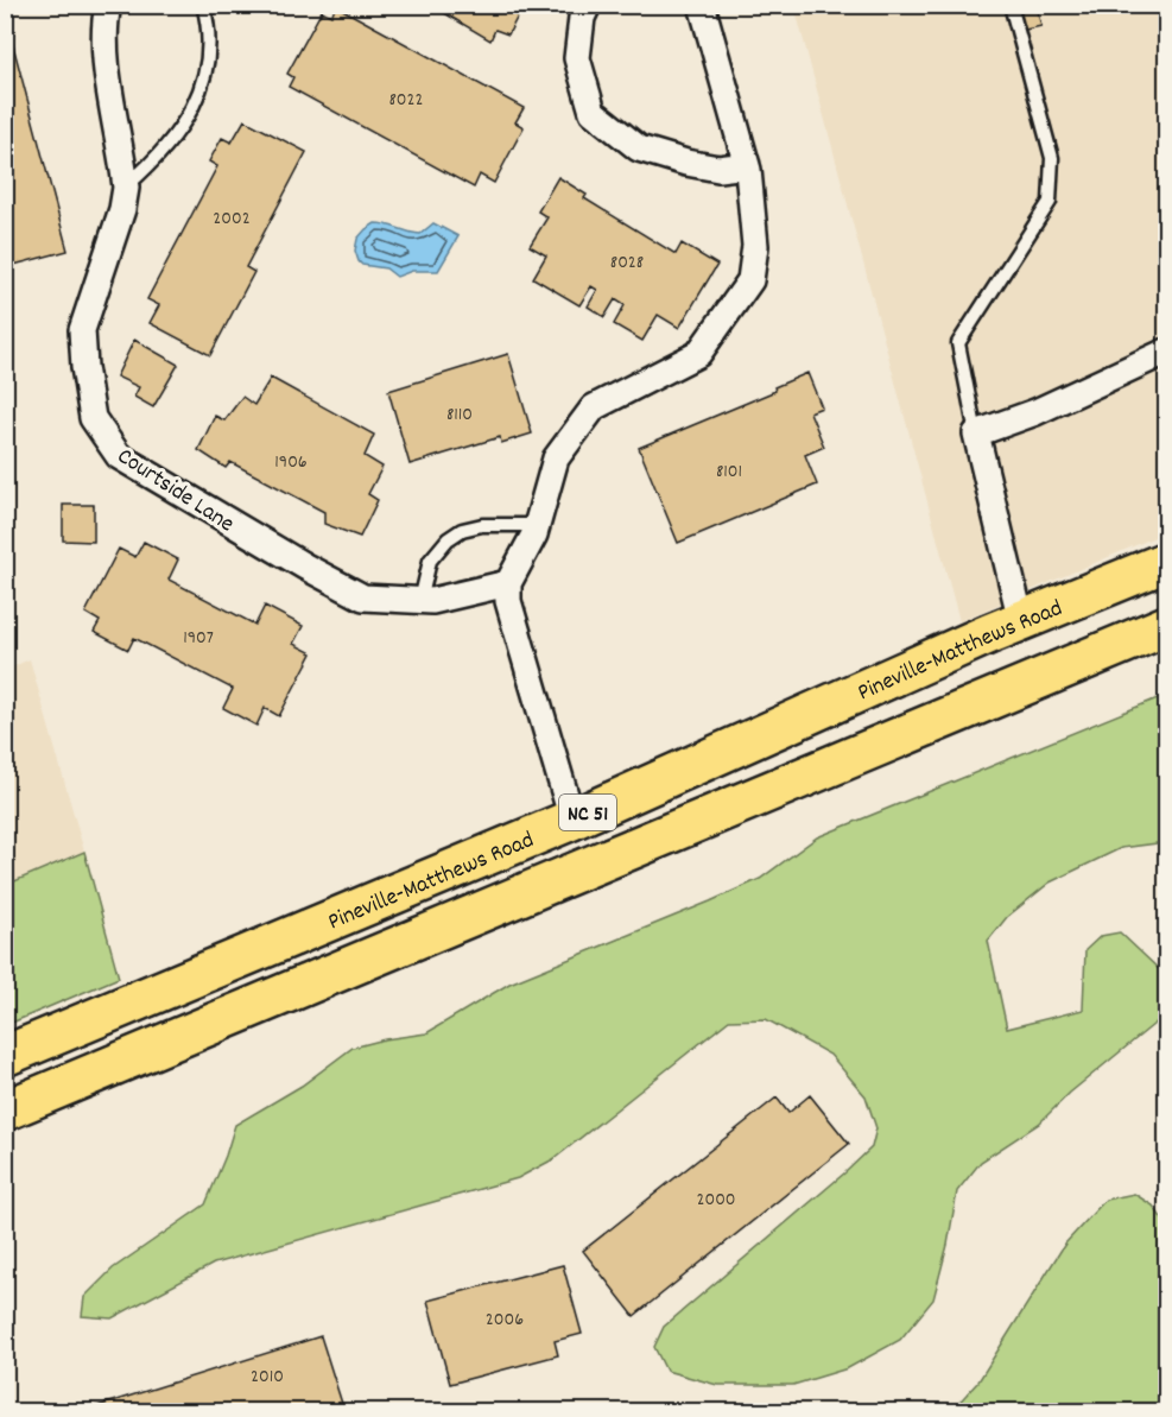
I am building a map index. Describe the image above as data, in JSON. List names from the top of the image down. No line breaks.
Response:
{"streets":{"main road":["Pineville-Matthews Road","NC 51"],"street":["Courtside Lane"]},"house_numbers":["8022","2002","8028","8110","1906","8101","1907","2000","2006","2010"]}
